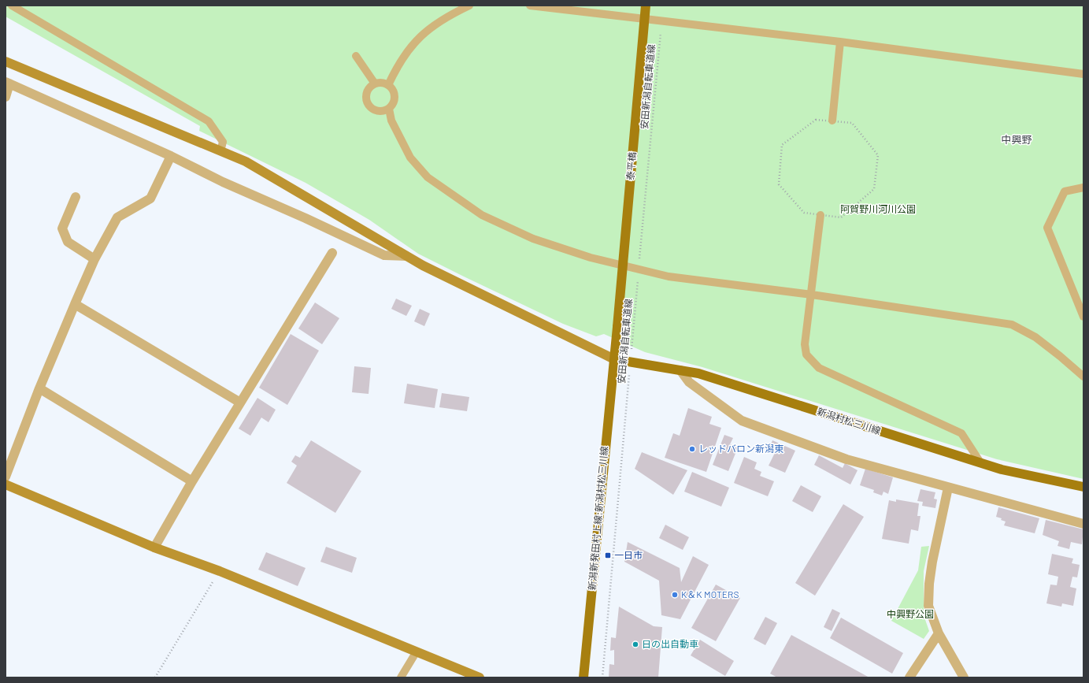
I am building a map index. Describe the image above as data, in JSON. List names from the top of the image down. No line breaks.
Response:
{"streets":{"main road":["泰平橋","新潟村松三川線","新潟新発田村上線;新潟村松三川線"],"path":["安田新潟自転車道線"]},"crossings":[["泰平橋","新潟村松三川線"],["泰平橋","新潟新発田村上線;新潟村松三川線"],["新潟村松三川線","新潟新発田村上線;新潟村松三川線"]],"districts":["中興野"],"parks":["阿賀野川河川公園","中興野公園"],"places":{"other":["レッドバロン新潟東","K＆K MOTERS","日の出自動車"],"transit":["一日市"]}}
